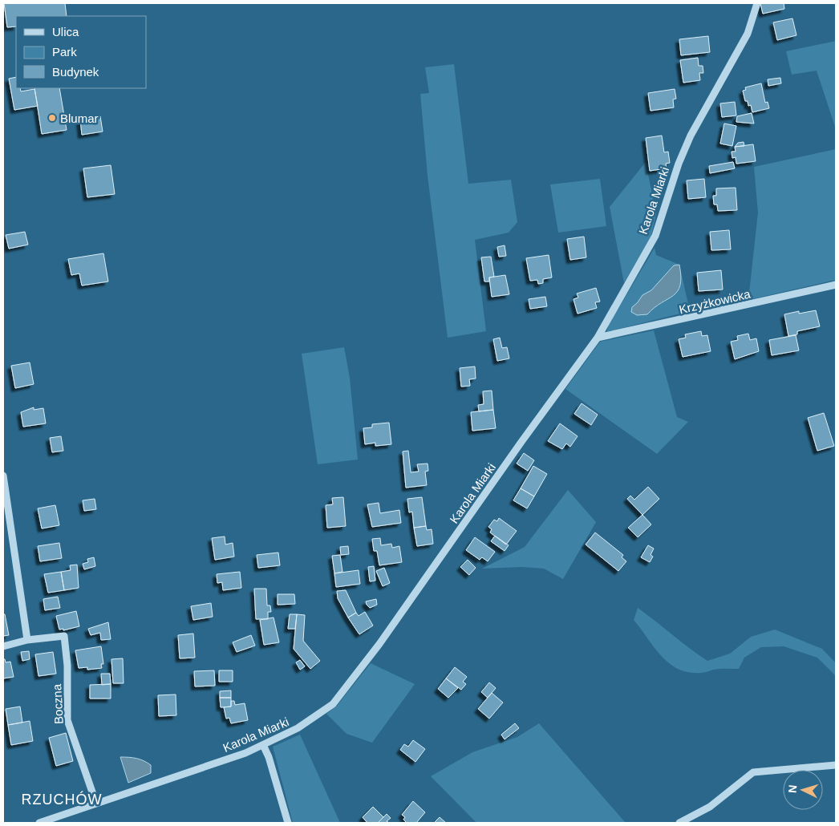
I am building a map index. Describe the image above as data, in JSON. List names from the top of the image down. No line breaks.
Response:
{"streets":{"street":["Karola Miarki","Krzyżkowicka","Boczna"]},"crossings":[["Karola Miarki","Krzyżkowicka"],["Karola Miarki","Boczna"]],"districts":["RZUCHÓW"],"places":["Blumar"],"legend":["Ulica","Park","Budynek"],"north":"left"}
